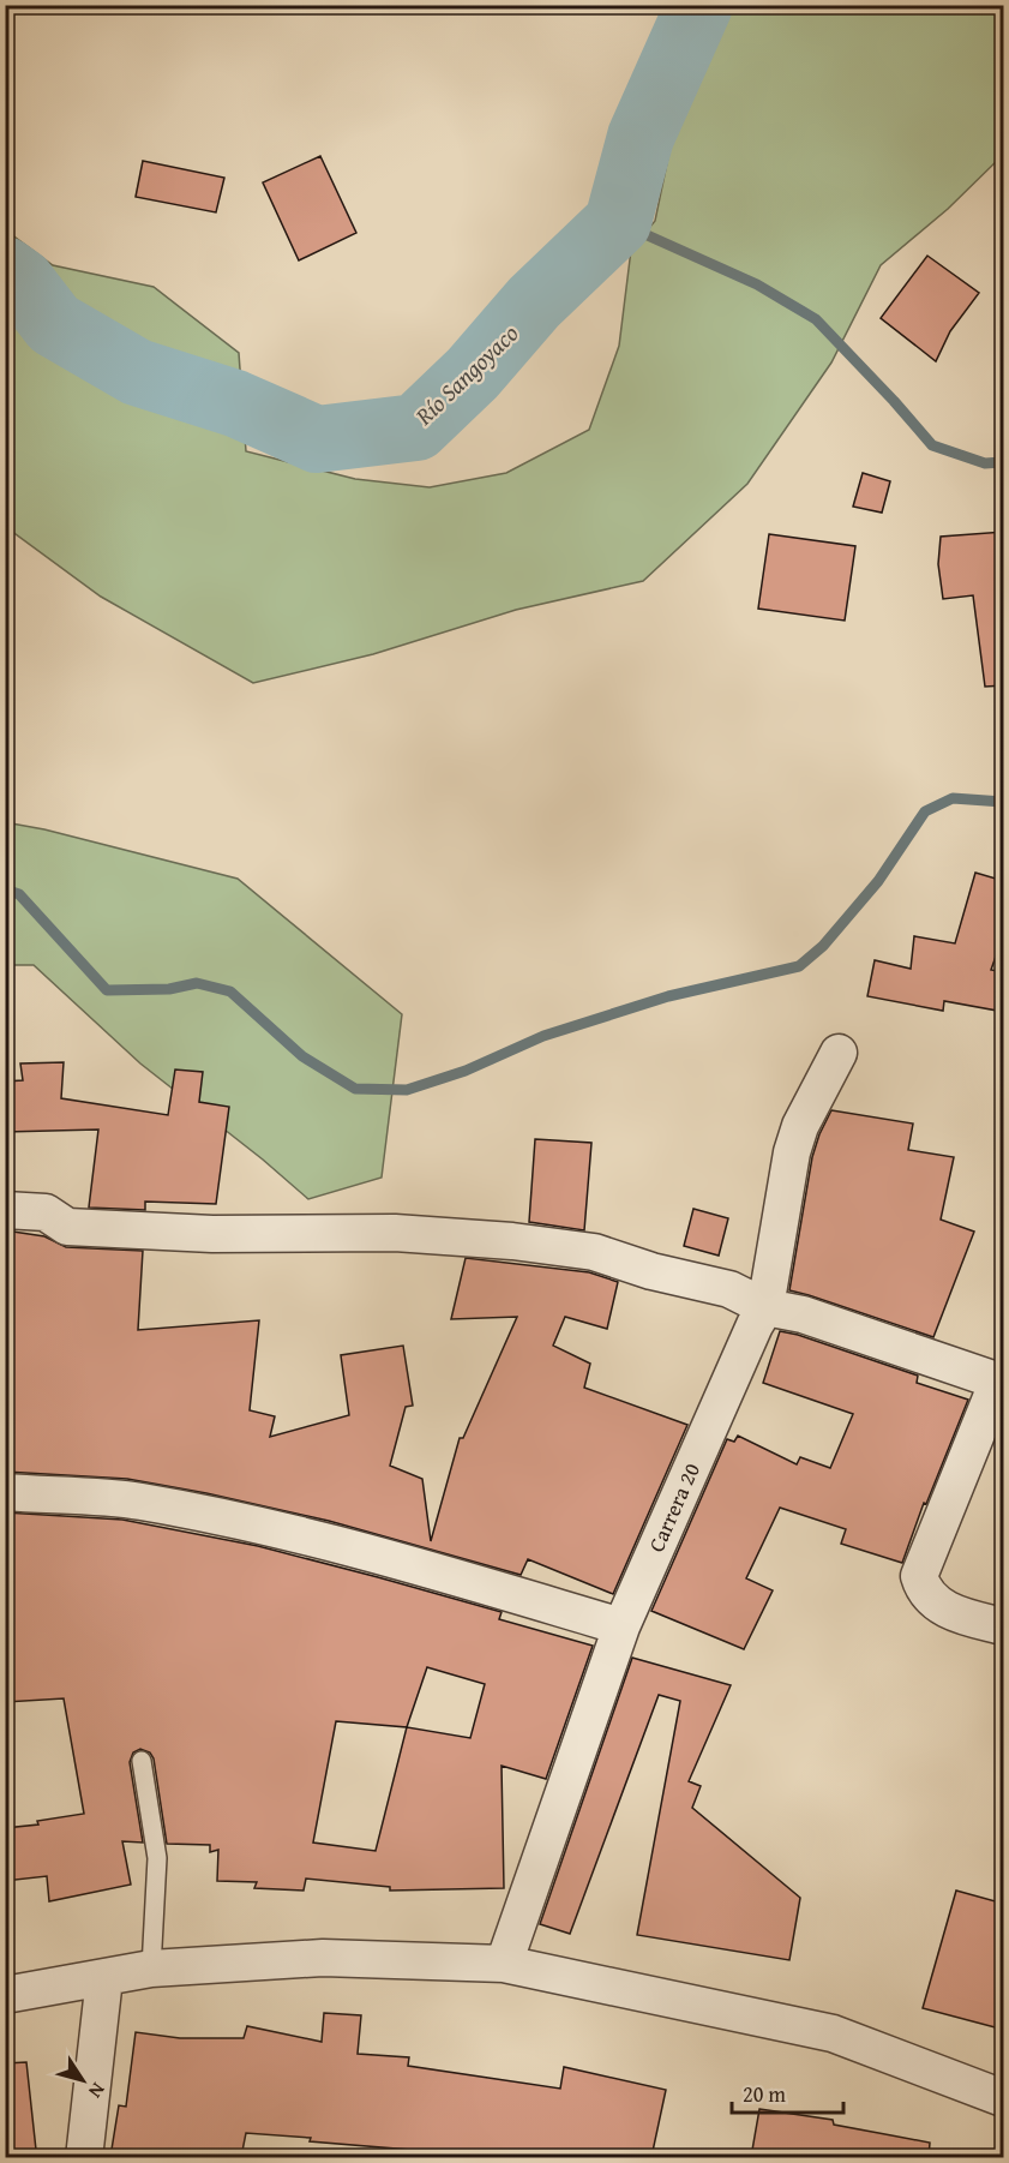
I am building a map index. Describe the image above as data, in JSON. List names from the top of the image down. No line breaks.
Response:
{"streets":{"street":["Carrera 20"]},"water":["Río Sangoyaco"],"scale_bar":"20 m","north":"bottom right"}
